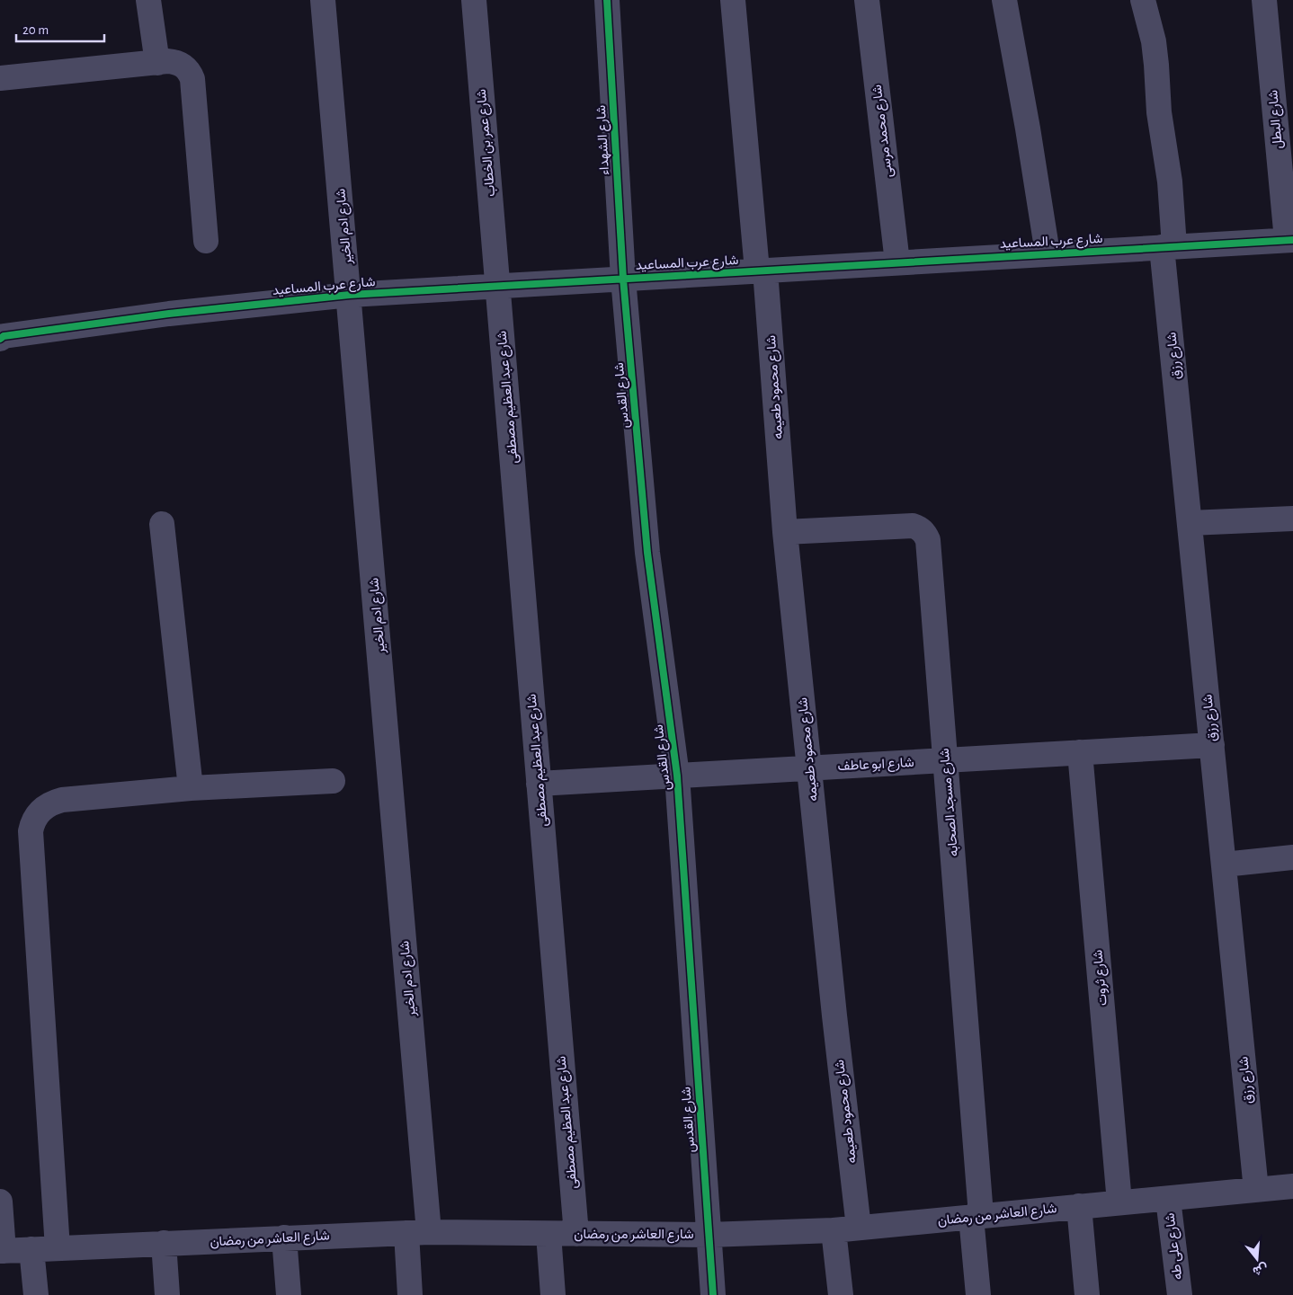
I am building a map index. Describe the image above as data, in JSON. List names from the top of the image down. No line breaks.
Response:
{"streets":{"street":["شارع البطل","شارع محمد مرسى","شارع الشهداء","شارع عمر بن الخطاب","شارع ادم الخير","شارع عرب المساعيد","شارع رزق","شارع محمود طعيمه","شارع القدس","شارع عبد العظيم مصطفى","شارع ابو عاطف","شارع مسجد الصحابه","شارع ثروت","شارع العاشر من رمضان","شارع على طه"]},"crossings":[["شارع البطل","شارع عرب المساعيد"],["شارع محمد مرسى","شارع عرب المساعيد"],["شارع الشهداء","شارع عرب المساعيد"],["شارع الشهداء","شارع القدس"],["شارع عمر بن الخطاب","شارع عرب المساعيد"],["شارع عمر بن الخطاب","شارع عبد العظيم مصطفى"],["شارع ادم الخير","شارع عرب المساعيد"],["شارع ادم الخير","شارع العاشر من رمضان"],["شارع عرب المساعيد","شارع رزق"],["شارع عرب المساعيد","شارع محمود طعيمه"],["شارع عرب المساعيد","شارع القدس"],["شارع عرب المساعيد","شارع عبد العظيم مصطفى"],["شارع رزق","شارع ابو عاطف"],["شارع رزق","شارع العاشر من رمضان"],["شارع محمود طعيمه","شارع ابو عاطف"],["شارع محمود طعيمه","شارع مسجد الصحابه"],["شارع محمود طعيمه","شارع العاشر من رمضان"],["شارع القدس","شارع ابو عاطف"],["شارع القدس","شارع العاشر من رمضان"],["شارع عبد العظيم مصطفى","شارع ابو عاطف"],["شارع عبد العظيم مصطفى","شارع العاشر من رمضان"],["شارع ابو عاطف","شارع مسجد الصحابه"],["شارع ابو عاطف","شارع ثروت"],["شارع مسجد الصحابه","شارع العاشر من رمضان"],["شارع ثروت","شارع العاشر من رمضان"],["شارع العاشر من رمضان","شارع على طه"]],"scale_bar":"20 m","north":"bottom"}
